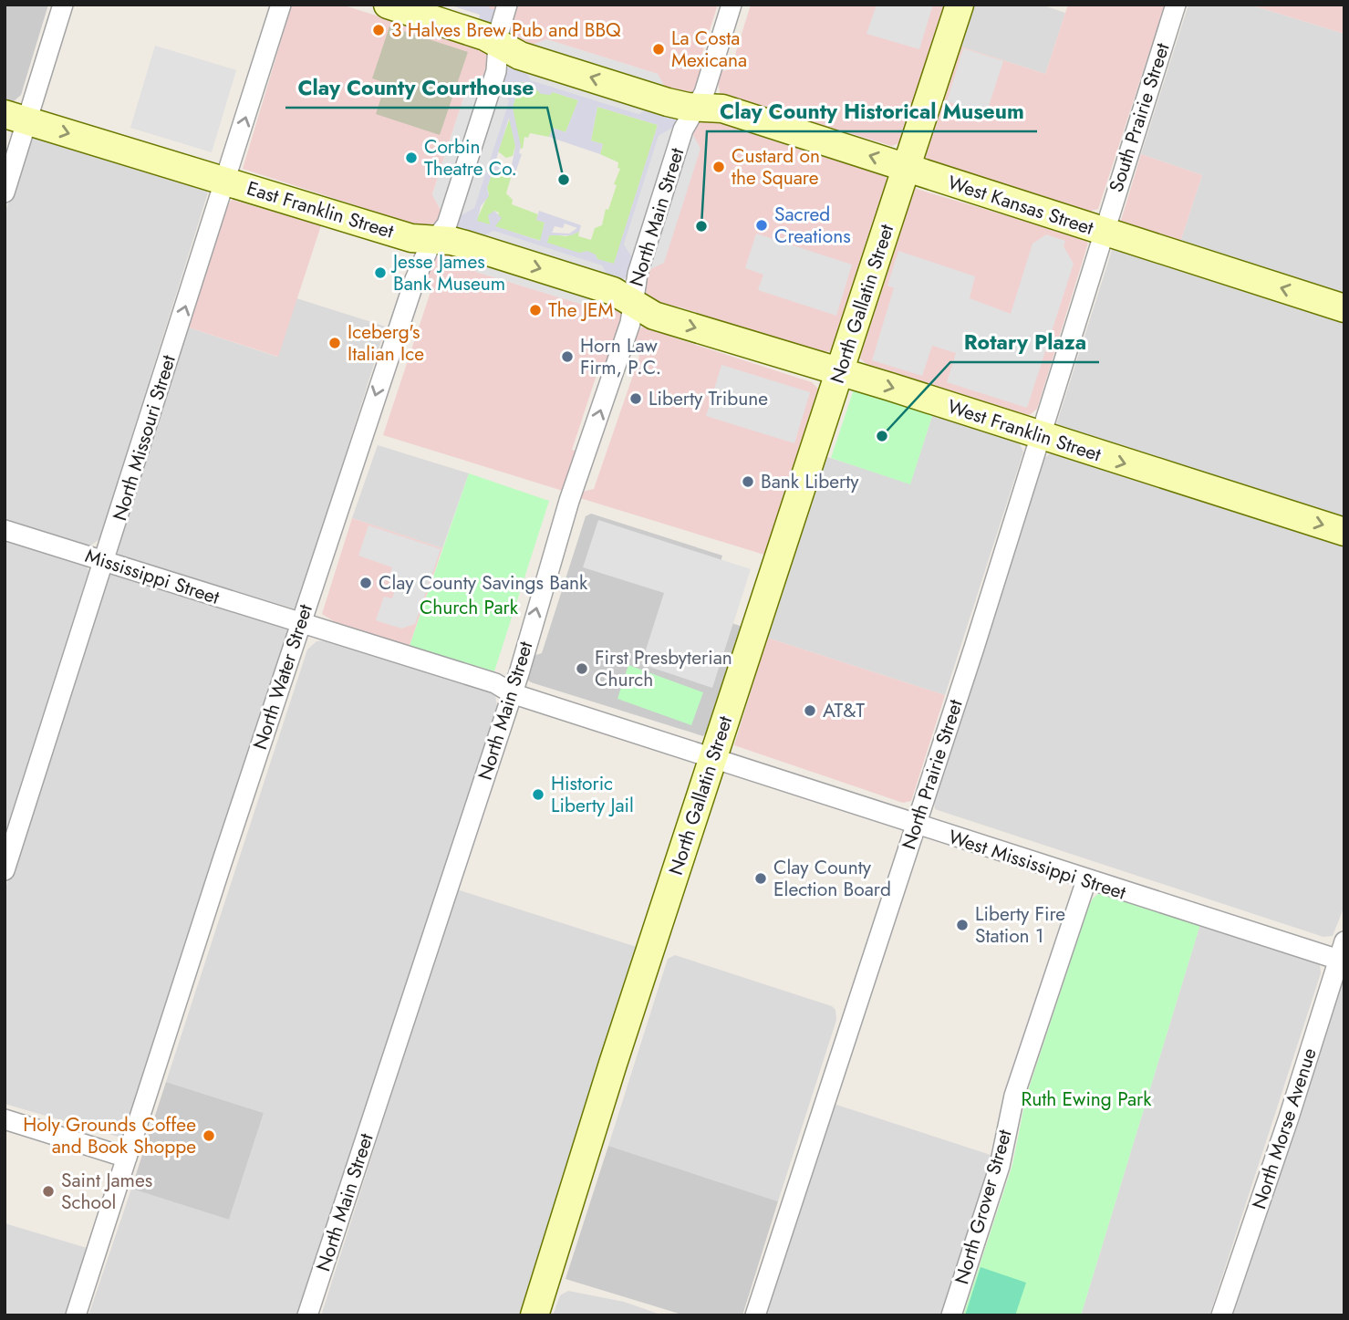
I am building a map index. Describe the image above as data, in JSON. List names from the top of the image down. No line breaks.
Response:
{"streets":{"street":["South Prairie Street","West Kansas Street","East Franklin Street","North Main Street","North Gallatin Street","West Franklin Street","North Missouri Street","Mississippi Street","North Water Street","North Prairie Street","West Mississippi Street","North Morse Avenue","North Grover Street"]},"crossings":[["South Prairie Street","West Kansas Street"],["South Prairie Street","North Prairie Street"],["West Kansas Street","North Main Street"],["West Kansas Street","North Gallatin Street"],["West Kansas Street","North Water Street"],["West Kansas Street","North Prairie Street"],["East Franklin Street","North Main Street"],["East Franklin Street","West Franklin Street"],["East Franklin Street","North Missouri Street"],["East Franklin Street","North Water Street"],["North Main Street","West Franklin Street"],["North Main Street","Mississippi Street"],["North Main Street","West Mississippi Street"],["North Gallatin Street","West Franklin Street"],["North Gallatin Street","West Mississippi Street"],["West Franklin Street","North Prairie Street"],["North Missouri Street","Mississippi Street"],["Mississippi Street","North Water Street"],["Mississippi Street","West Mississippi Street"],["North Prairie Street","West Mississippi Street"],["West Mississippi Street","North Morse Avenue"],["West Mississippi Street","North Grover Street"]],"one_way":["West Kansas Street","East Franklin Street","West Franklin Street","North Missouri Street"],"parks":["Church Park","Ruth Ewing Park"],"places":["3 Halves Brew Pub and BBQ","La Costa Mexicana","Corbin Theatre Co.","Custard on the Square","Clay County Courthouse","Sacred Creations","Clay County Historical Museum","Jesse James Bank Museum","The JEM","Iceberg's Italian Ice","Horn Law Firm, P.C.","Liberty Tribune","Rotary Plaza","Bank Liberty","Clay County Savings Bank","First Presbyterian Church","AT&T","Historic Liberty Jail","Clay County Election Board","Liberty Fire Station 1","Holy Grounds Coffee and Book Shoppe","Saint James School"]}
